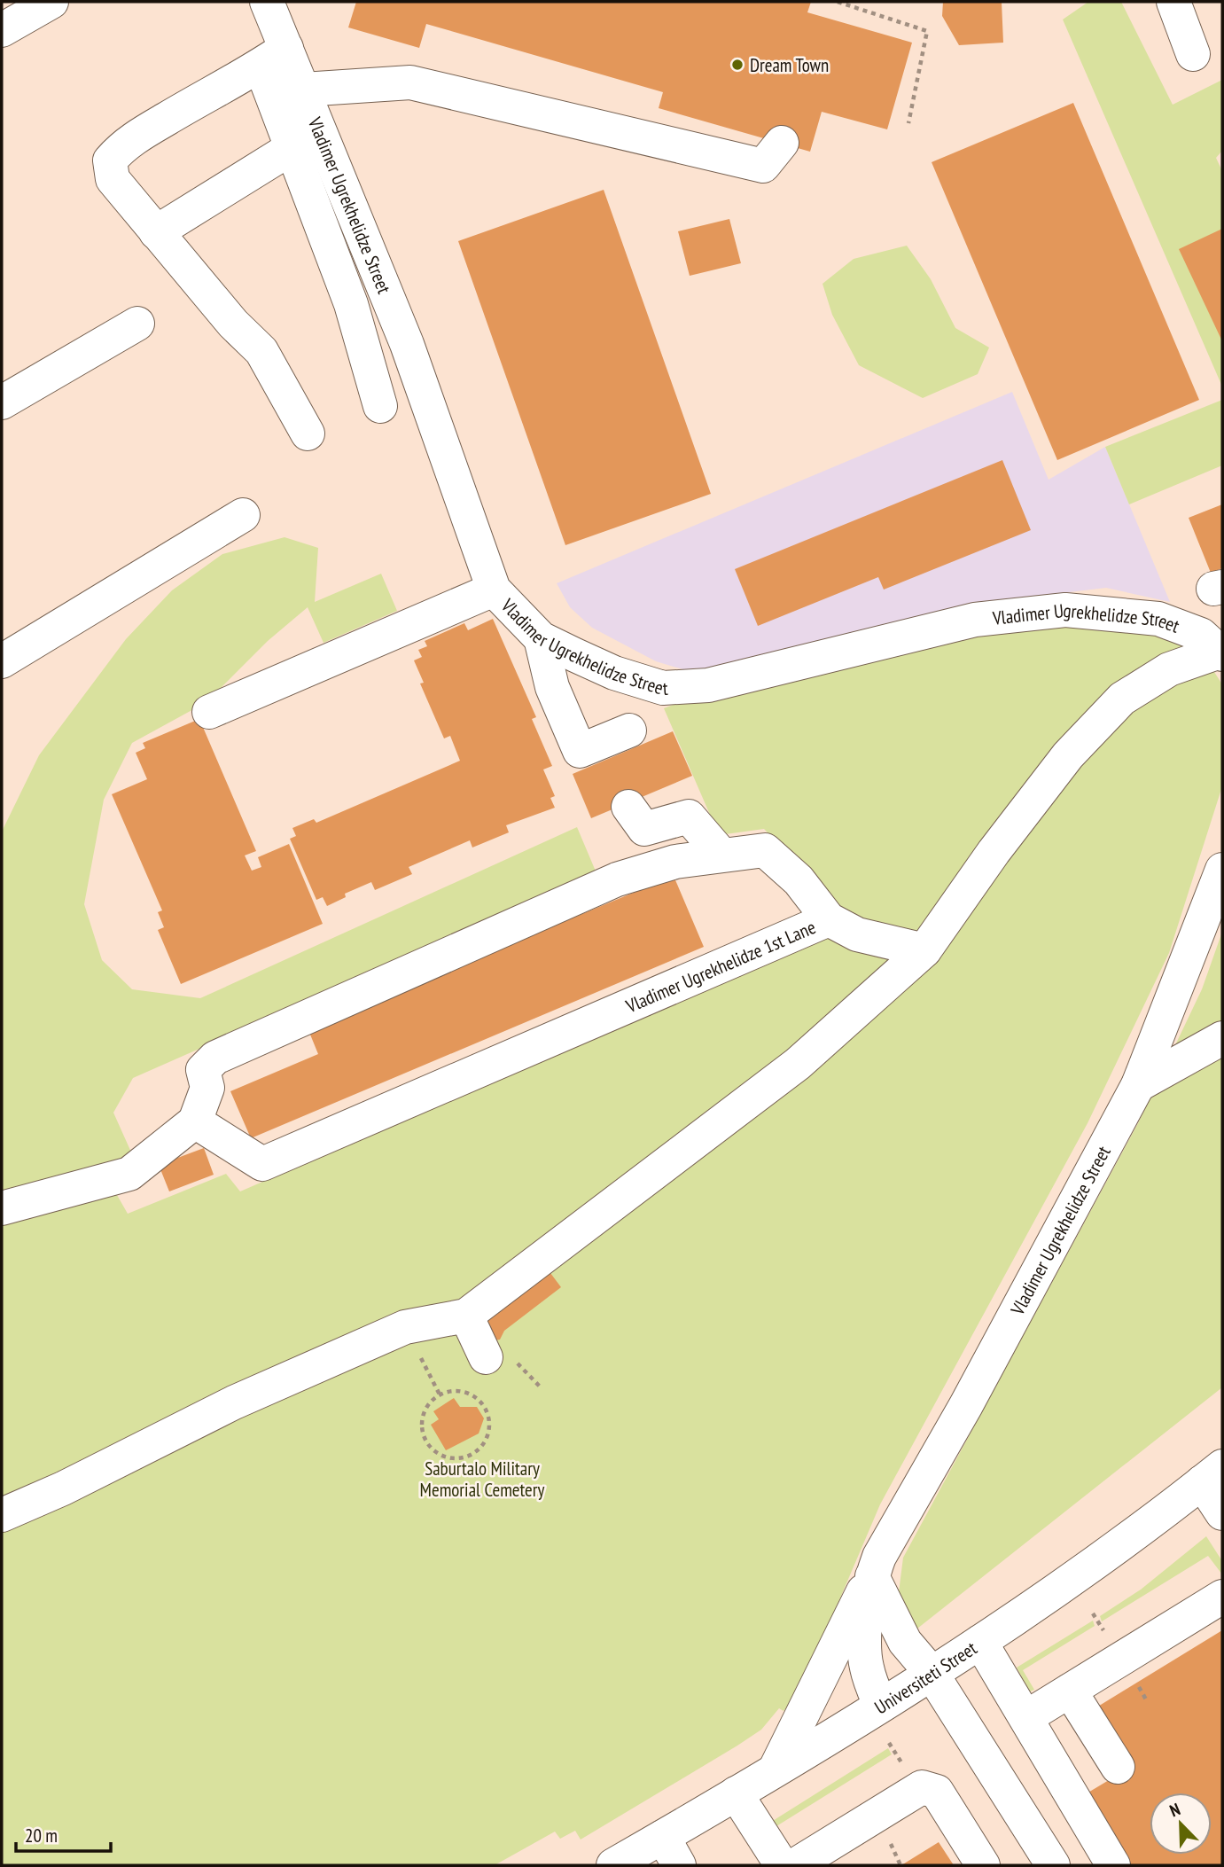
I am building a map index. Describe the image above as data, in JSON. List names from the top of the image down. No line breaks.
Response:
{"streets":{"street":["Vladimer Ugrekhelidze Street","Vladimer Ugrekhelidze 1st Lane","Universiteti Street"]},"crossings":[["Vladimer Ugrekhelidze Street","Universiteti Street"]],"parks":["Saburtalo Military Memorial Cemetery"],"places":["Dream Town"],"scale_bar":"20 m","north":"top left"}
